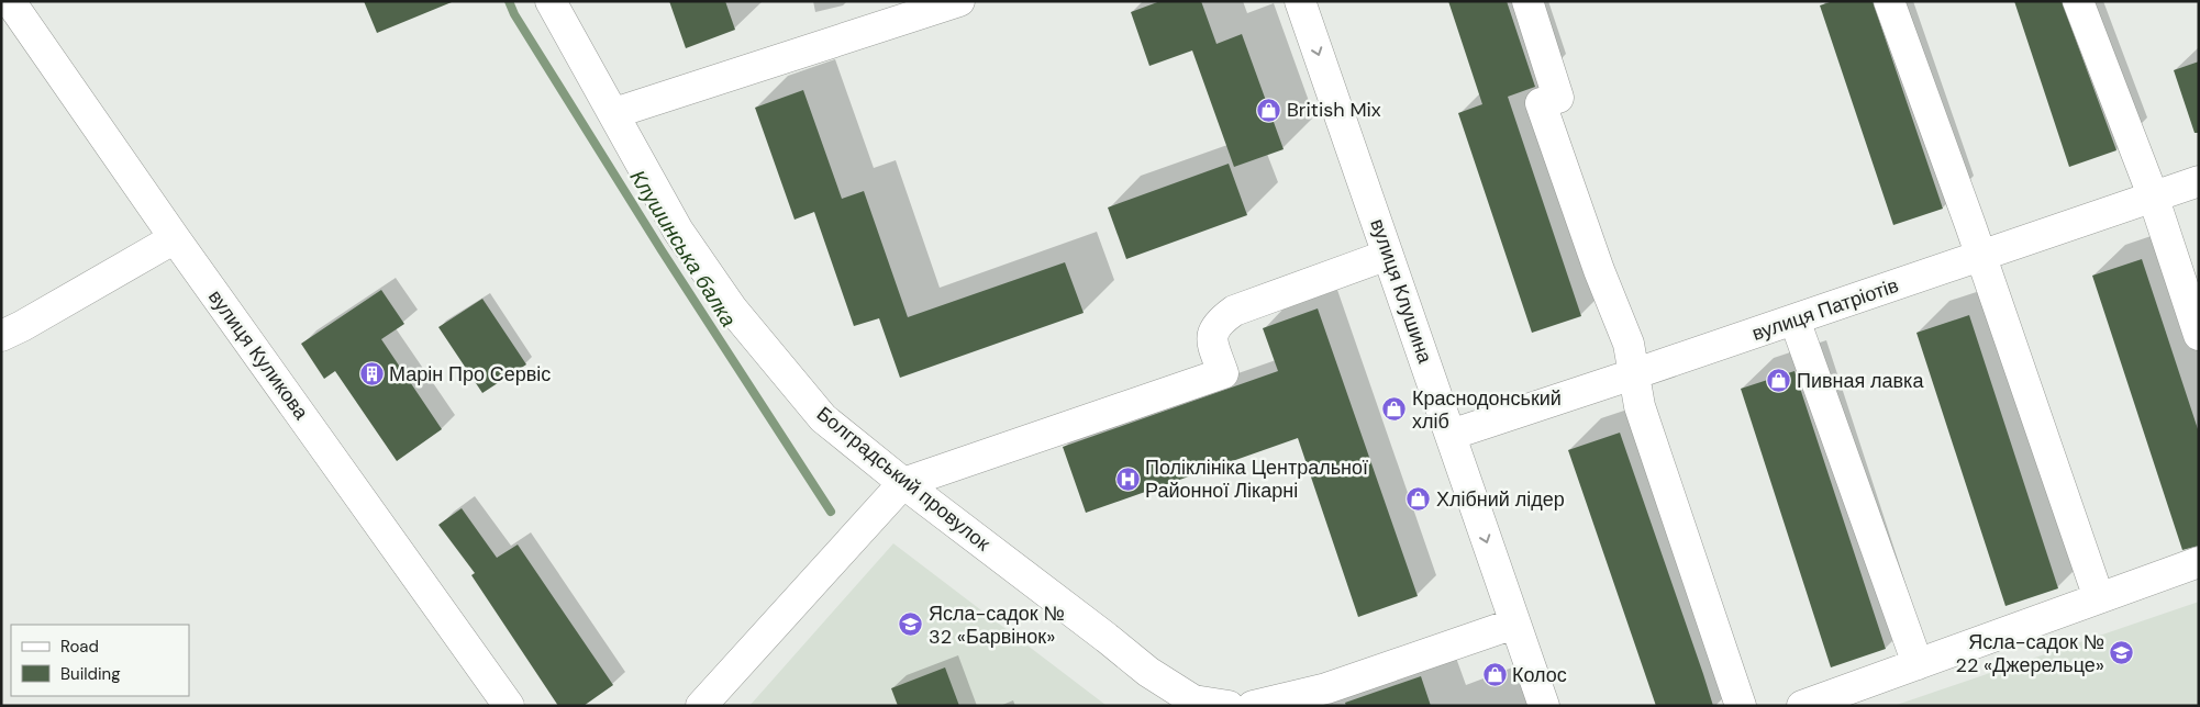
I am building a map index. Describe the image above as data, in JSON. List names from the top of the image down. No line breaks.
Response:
{"streets":{"street":["вулиця Клушина","вулиця Патріотів","вулиця Куликова","Болградський провулок"]},"crossings":[["вулиця Клушина","вулиця Патріотів"]],"water":["Клушинська балка"],"places":{"shop":["British Mix","Пивная лавка","Краснодонський хліб","Хлібний лідер","Колос"],"building":["Марін Про Сервіс"],"hospital":["Поліклініка Центральної Районної Лікарні"],"school or university":["Ясла-садок № 32 «Барвінок»","Ясла-садок № 22 «Джерельце»"]},"legend":["Road","Building"]}
